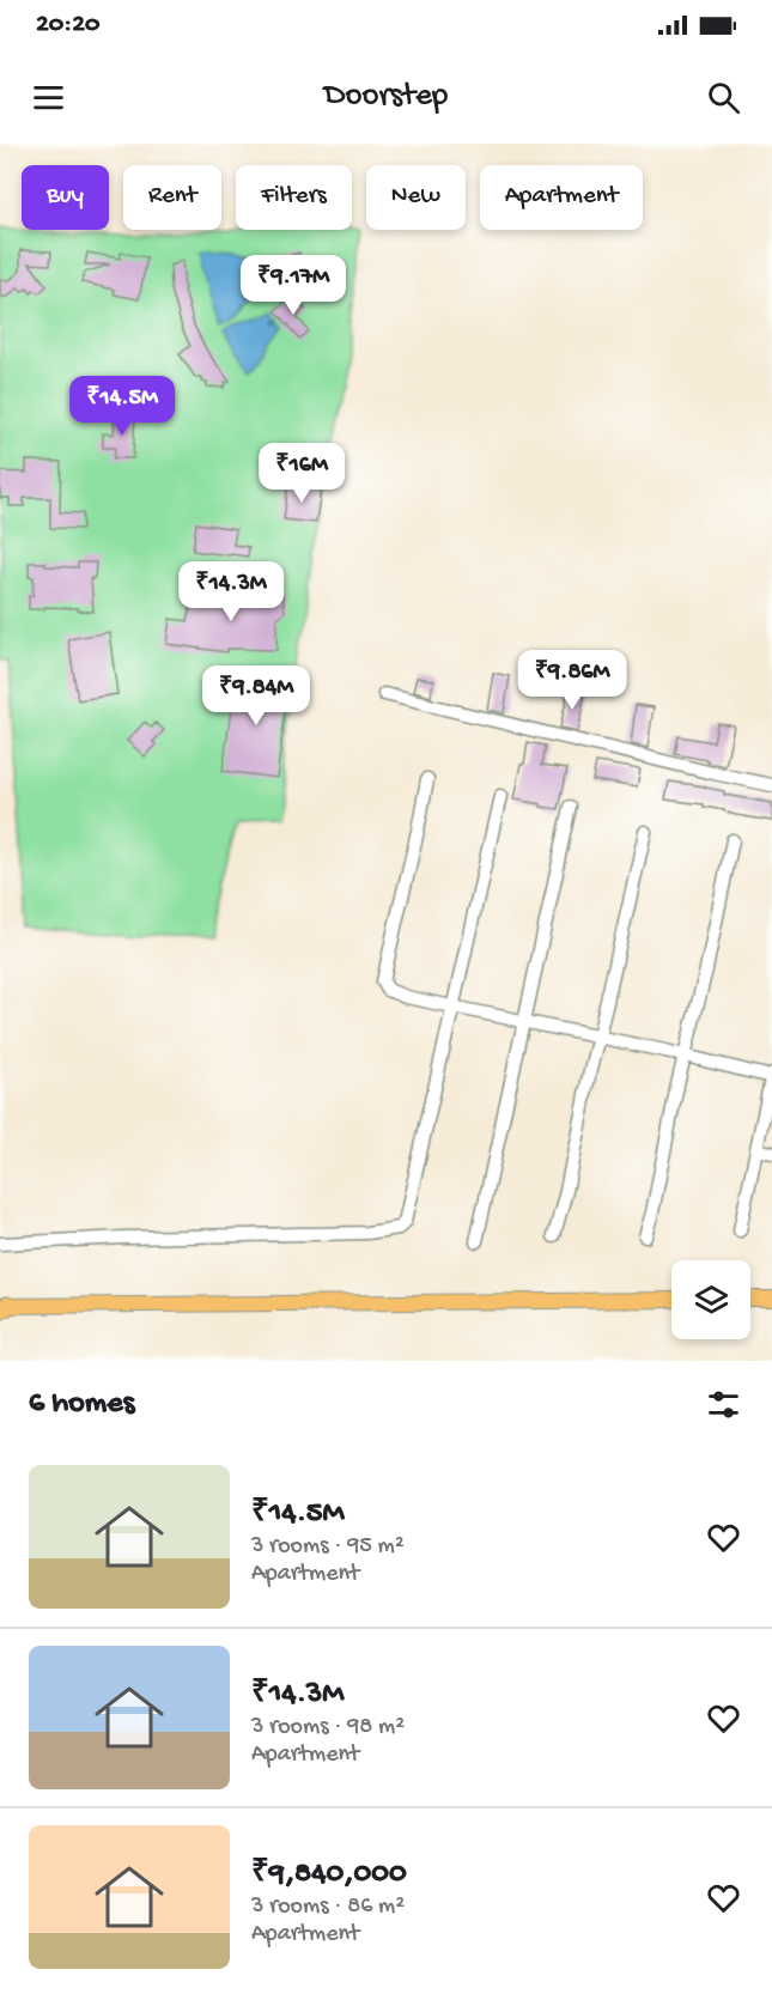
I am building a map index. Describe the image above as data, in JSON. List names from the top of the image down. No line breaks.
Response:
{"page":{"status":"20:20","header":"Doorstep","chip":["Buy","Rent","Filters","New","Apartment"],"price":["₹9.17M","₹14.5M","₹16M","₹14.3M","₹9.86M","₹9.84M"],"heading":"6 homes","list":[{"name":"₹14.5M","note":"3 rooms · 95 m² · Apartment"},{"name":"₹14.3M","note":"3 rooms · 98 m² · Apartment"},{"name":"₹9,840,000","note":"3 rooms · 86 m² · Apartment"}]}}
